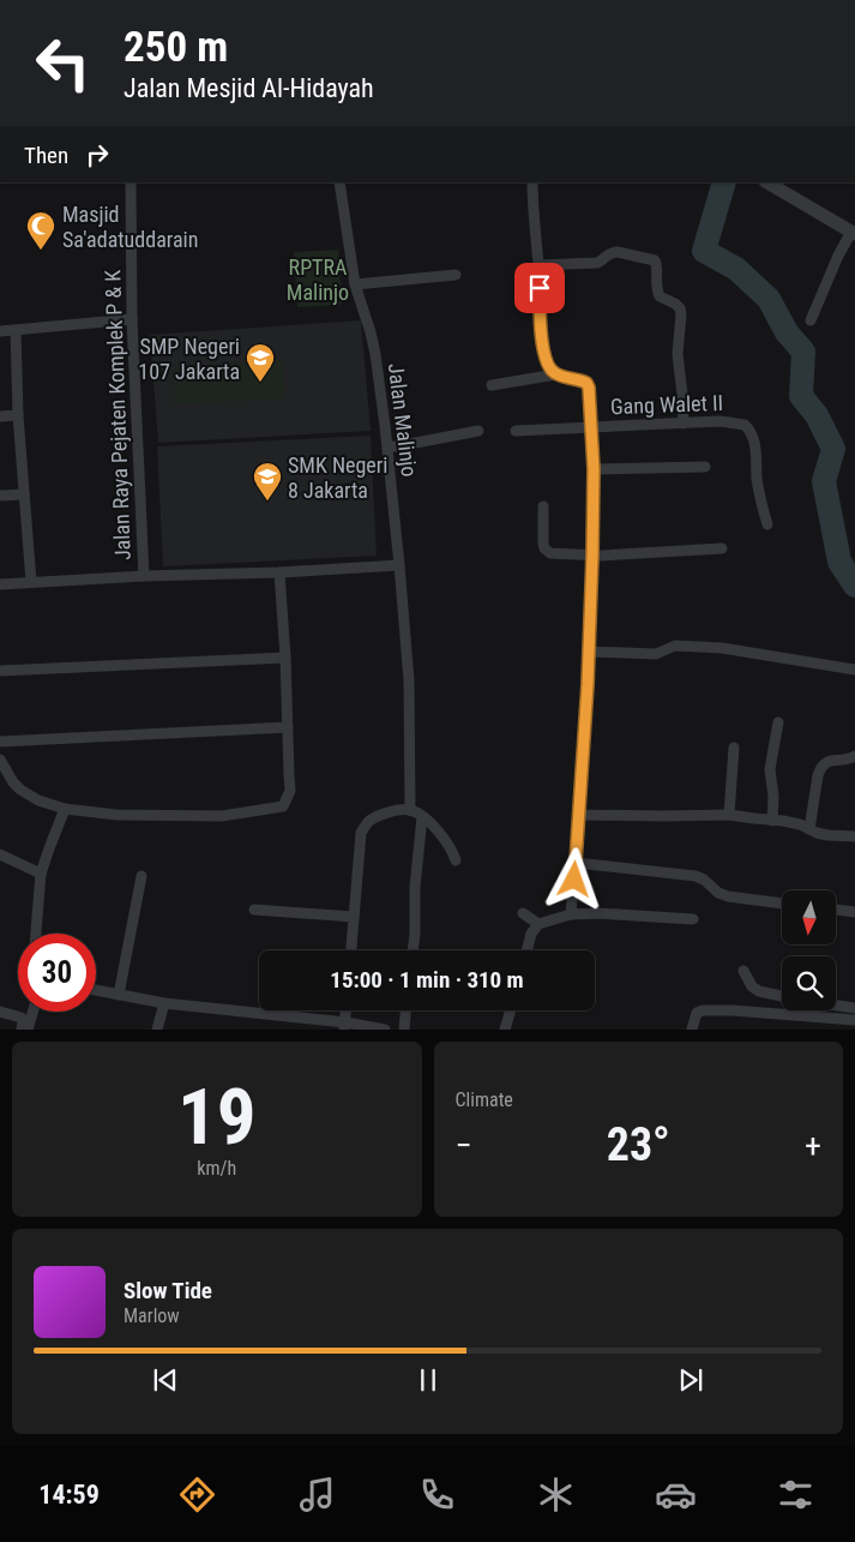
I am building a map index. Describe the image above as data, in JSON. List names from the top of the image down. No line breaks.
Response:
{"streets":{"street":["Gang Walet II","Jalan Raya Pejaten Komplek P & K","Jalan Malinjo"]},"parks":["RPTRA Malinjo"],"places":{"mosque":["Masjid Sa'adatuddarain"],"school or university":["SMP Negeri 107 Jakarta","SMK Negeri 8 Jakarta"]},"north":"bottom","page":{"turn":["250 m","Jalan Mesjid Al-Hidayah"],"then":"Then","limit":"30","trip":"15:00 · 1 min · 310 m","tile":[["19","km/h"],"Climate"],"heat":["−","23°","+"],"song":["Slow Tide","Marlow"],"tabs":"14:59"}}
